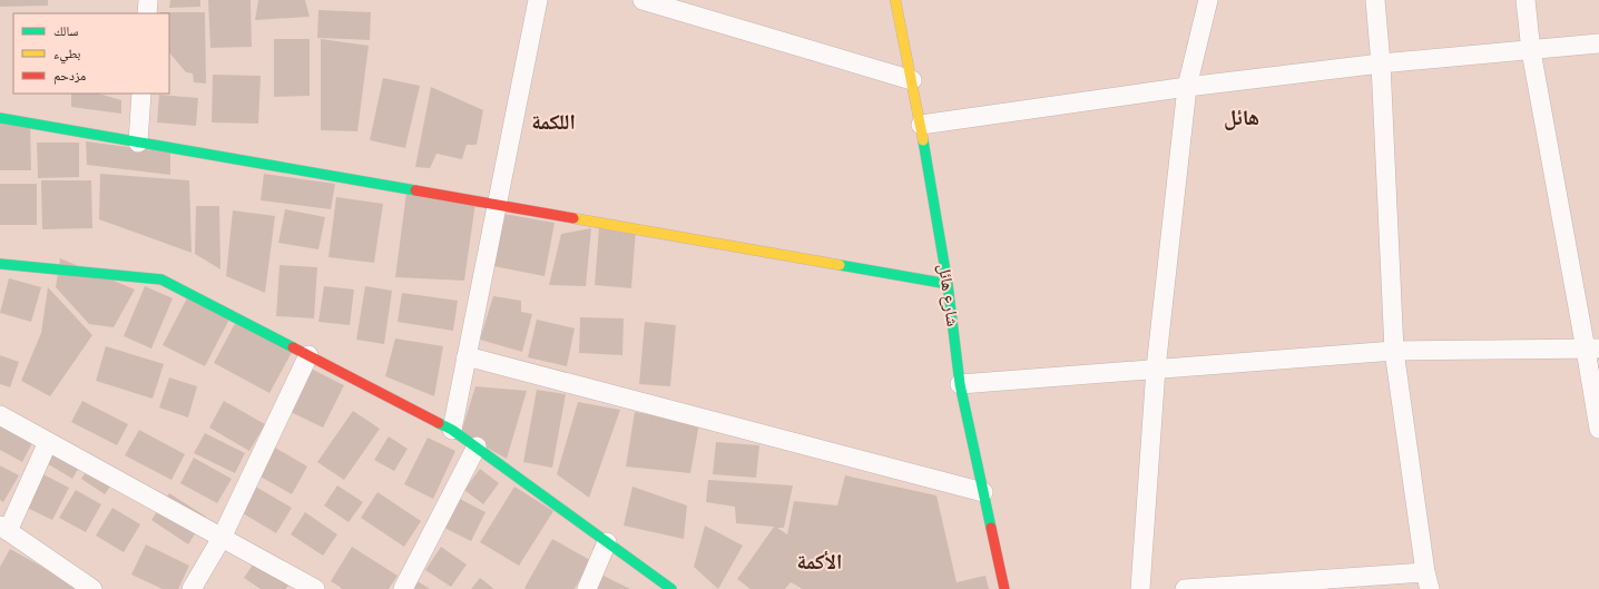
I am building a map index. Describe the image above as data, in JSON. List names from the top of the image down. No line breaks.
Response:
{"streets":{"street":["شارع هائل"]},"districts":["هائل","اللكمة","الأكمة"],"legend":["سالك","بطيء","مزدحم"]}
